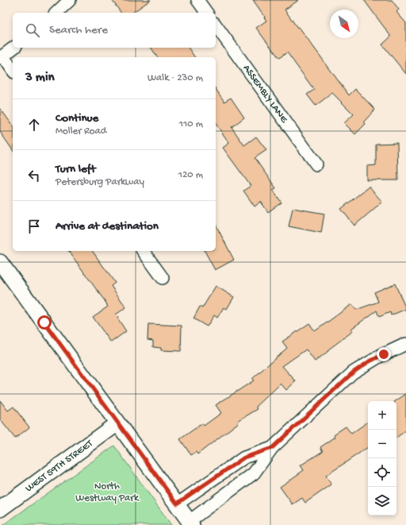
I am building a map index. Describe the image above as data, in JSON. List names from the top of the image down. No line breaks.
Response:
{"streets":{"street":["ASSEMBLY LANE","WEST 59TH STREET"]},"parks":["North Westway Park"],"north":"bottom right","page":{"search":"Search here","heading":["3 min","Walk · 230 m"],"list":[["Continue","Moller Road","110 m"],["Turn left","Petersburg Parkway","120 m"],"Arrive at destination"],"map_buttons":["+","−"]}}
